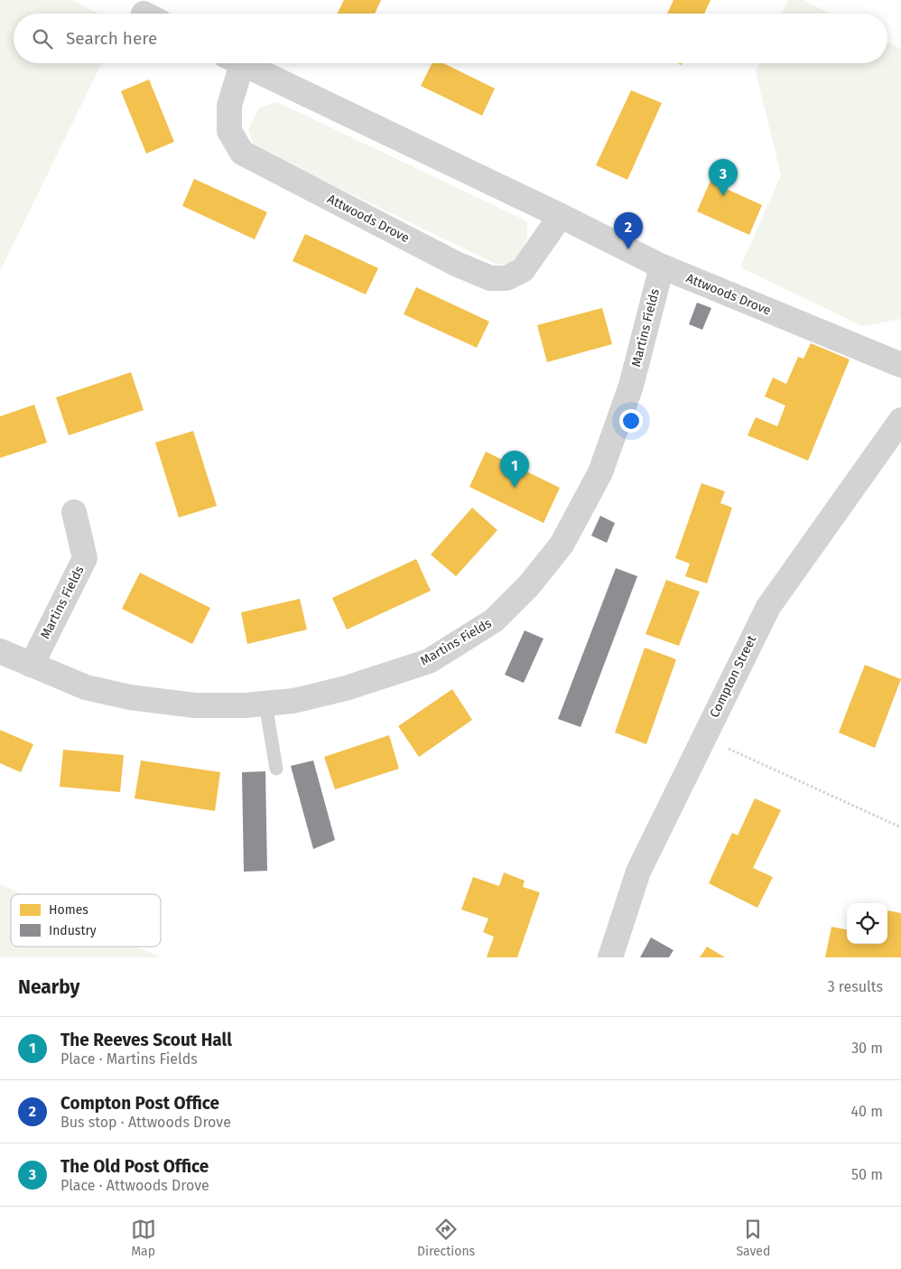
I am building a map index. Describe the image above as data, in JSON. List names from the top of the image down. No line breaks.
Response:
{"streets":{"street":["Attwoods Drove","Martins Fields","Compton Street"]},"crossings":[["Attwoods Drove","Martins Fields"]],"legend":["Homes","Industry"],"page":{"search":"Search here","pins":["3","2","1"],"heading":["Nearby","3 results"],"list":[{"mark":"1","name":"The Reeves Scout Hall","note":"Place · Martins Fields","value":"30 m"},{"mark":"2","name":"Compton Post Office","note":"Bus stop · Attwoods Drove","value":"40 m"},{"mark":"3","name":"The Old Post Office","note":"Place · Attwoods Drove","value":"50 m"}],"nav":["Map","Directions","Saved"]}}
